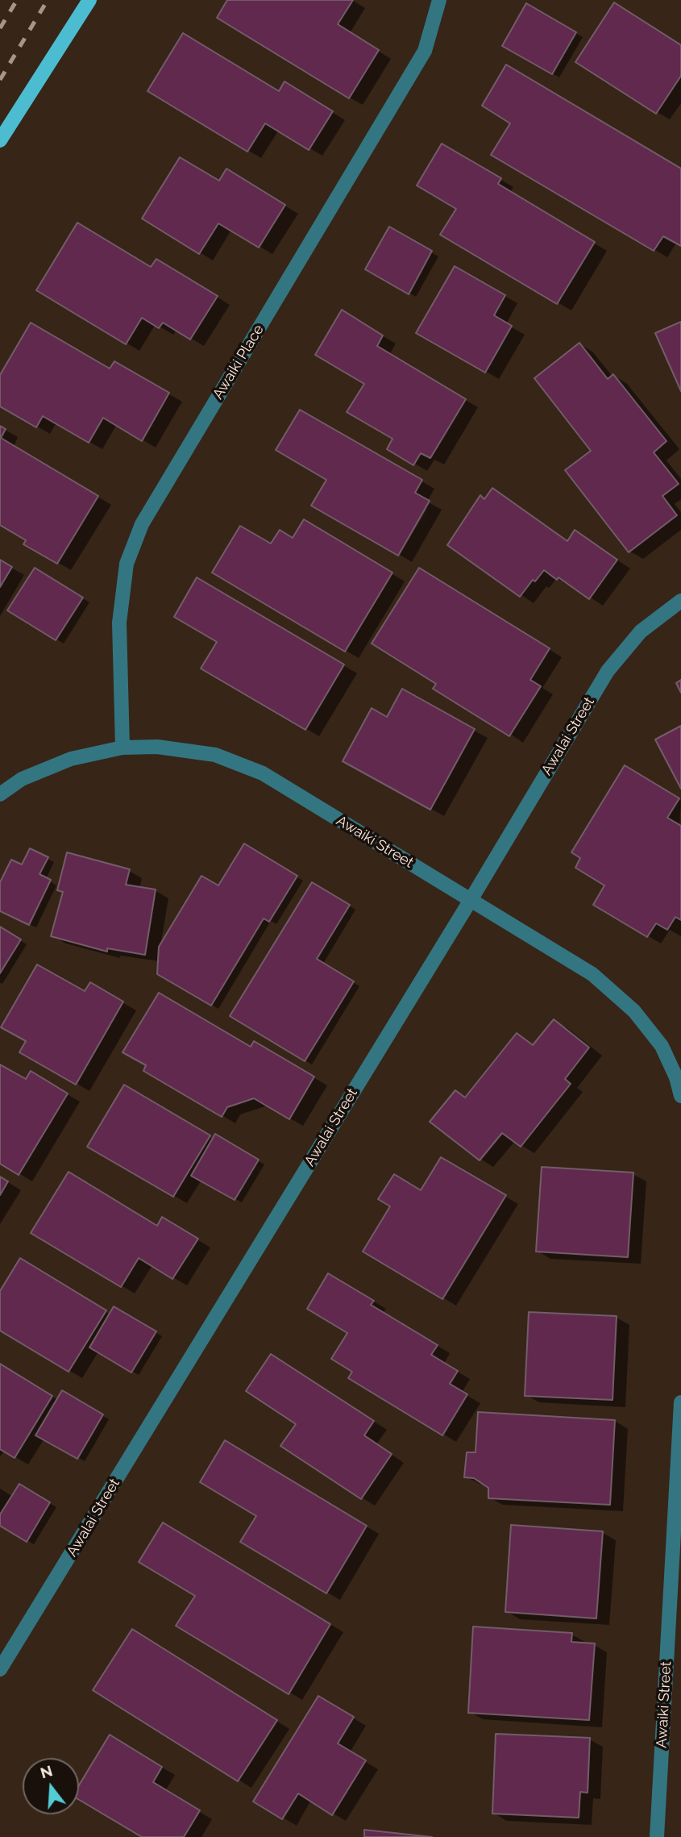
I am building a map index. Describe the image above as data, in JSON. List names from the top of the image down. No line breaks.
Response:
{"streets":{"street":["Awaiki Place","Awalai Street","Awaiki Street"]},"crossings":[["Awaiki Place","Awaiki Street"],["Awalai Street","Awaiki Street"]],"north":"top"}
